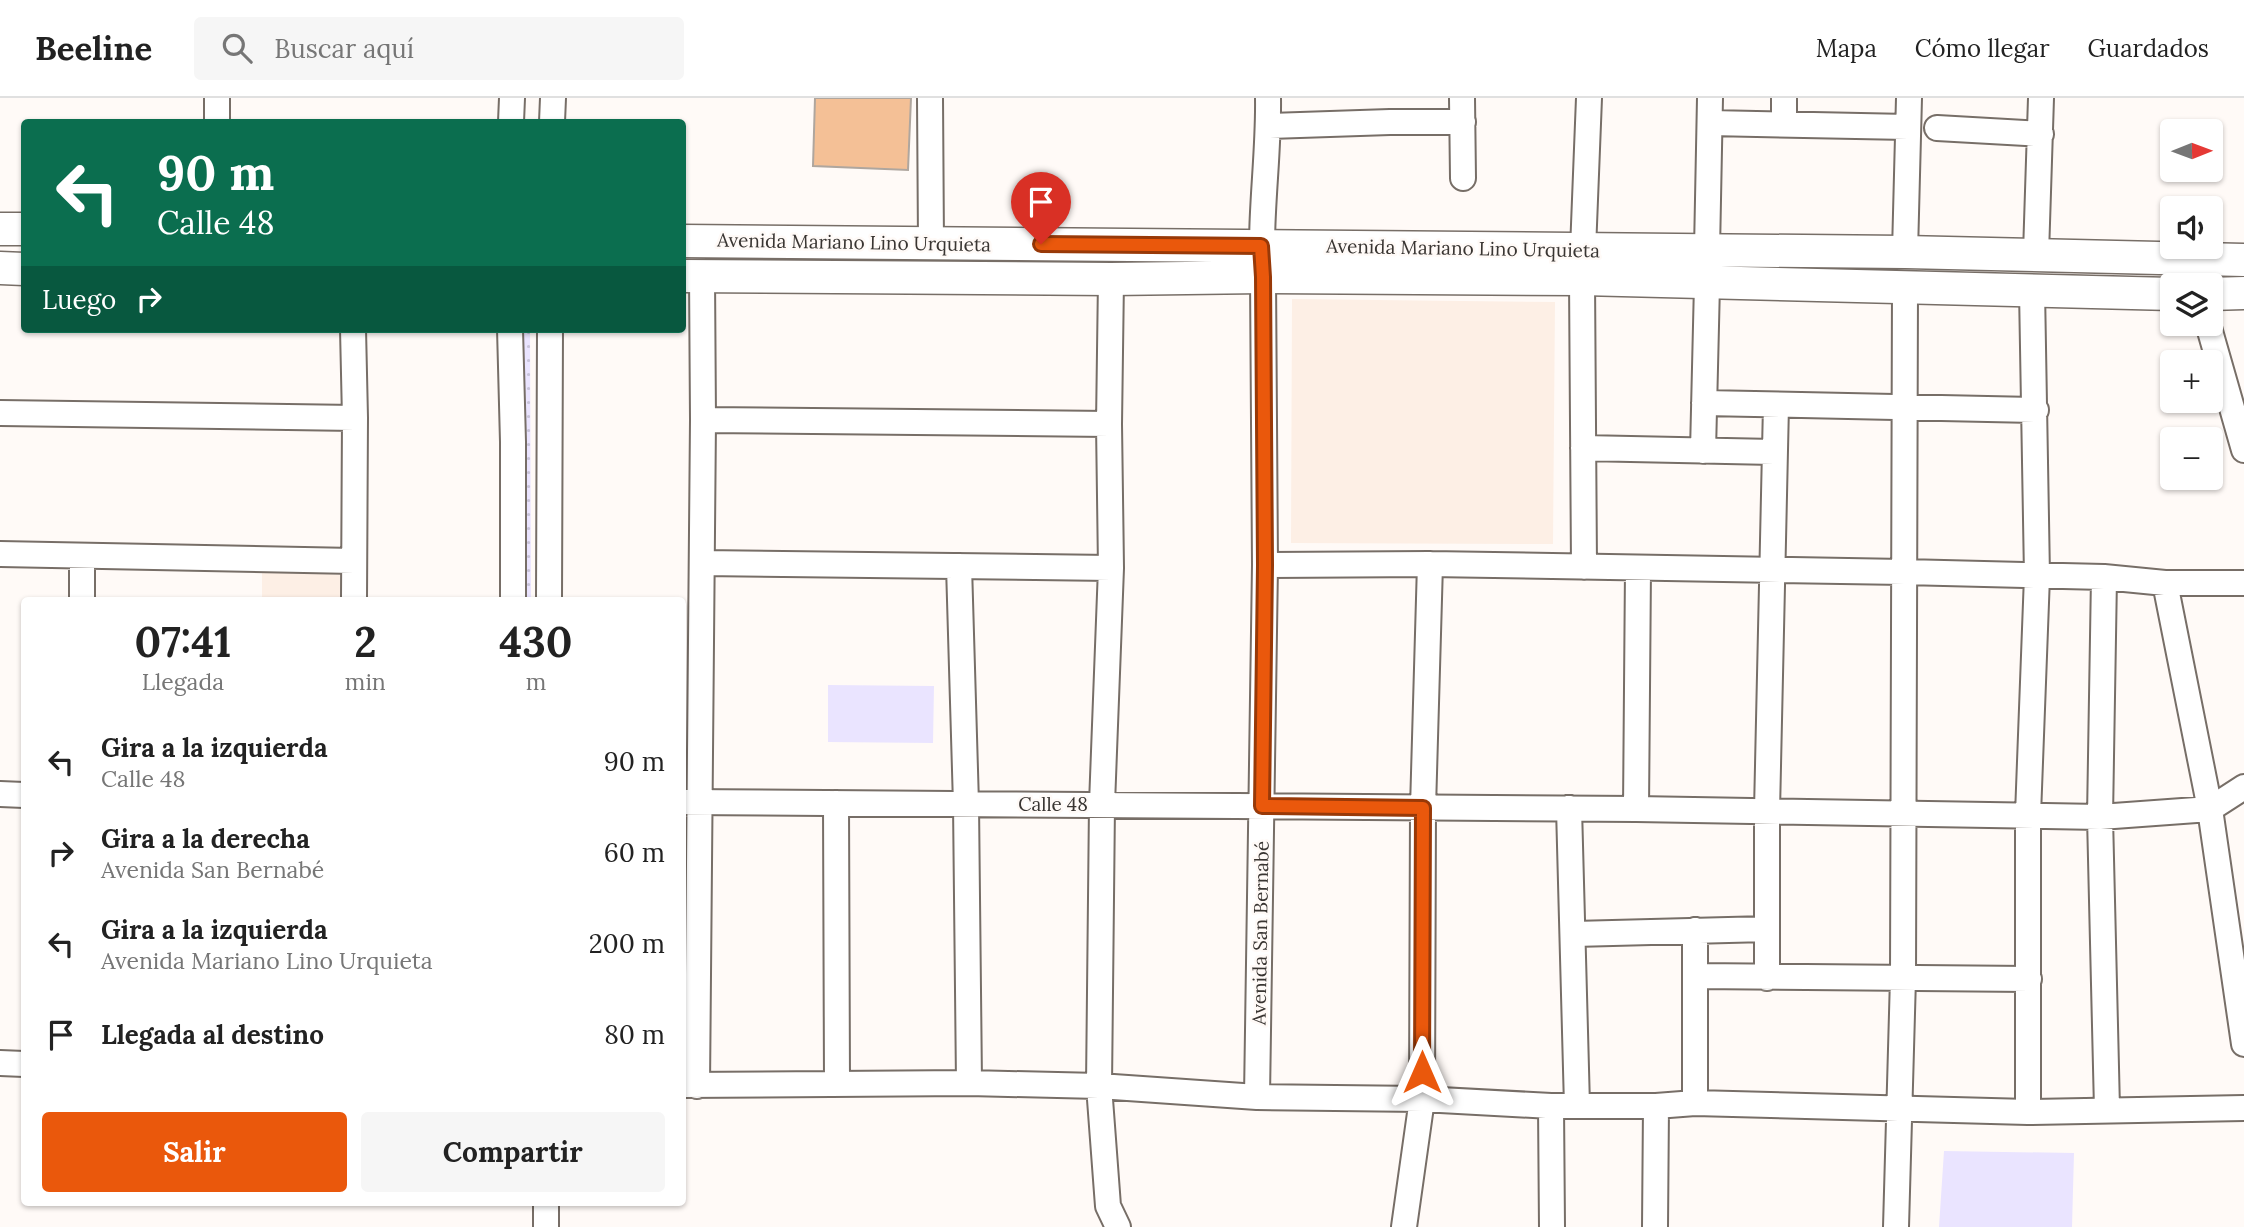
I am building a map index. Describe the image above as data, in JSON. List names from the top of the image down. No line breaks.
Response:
{"streets":{"main road":["Avenida Mariano Lino Urquieta"],"street":["Calle 48","Avenida San Bernabé"]},"crossings":[["Avenida Mariano Lino Urquieta","Avenida San Bernabé"],["Calle 48","Avenida San Bernabé"]],"north":"right","page":{"header":"Beeline","search":"Buscar aquí","nav":["Mapa","Cómo llegar","Guardados"],"map_buttons":["+","−"],"turn":["90 m","Calle 48"],"then":"Luego","eta":["07:41","Llegada","2","min","430","m"],"list":[{"name":"Gira a la izquierda","note":"Calle 48","value":"90 m"},{"name":"Gira a la derecha","note":"Avenida San Bernabé","value":"60 m"},{"name":"Gira a la izquierda","note":"Avenida Mariano Lino Urquieta","value":"200 m"},{"name":"Llegada al destino","value":"80 m"}],"buttons":["Salir","Compartir"]}}
